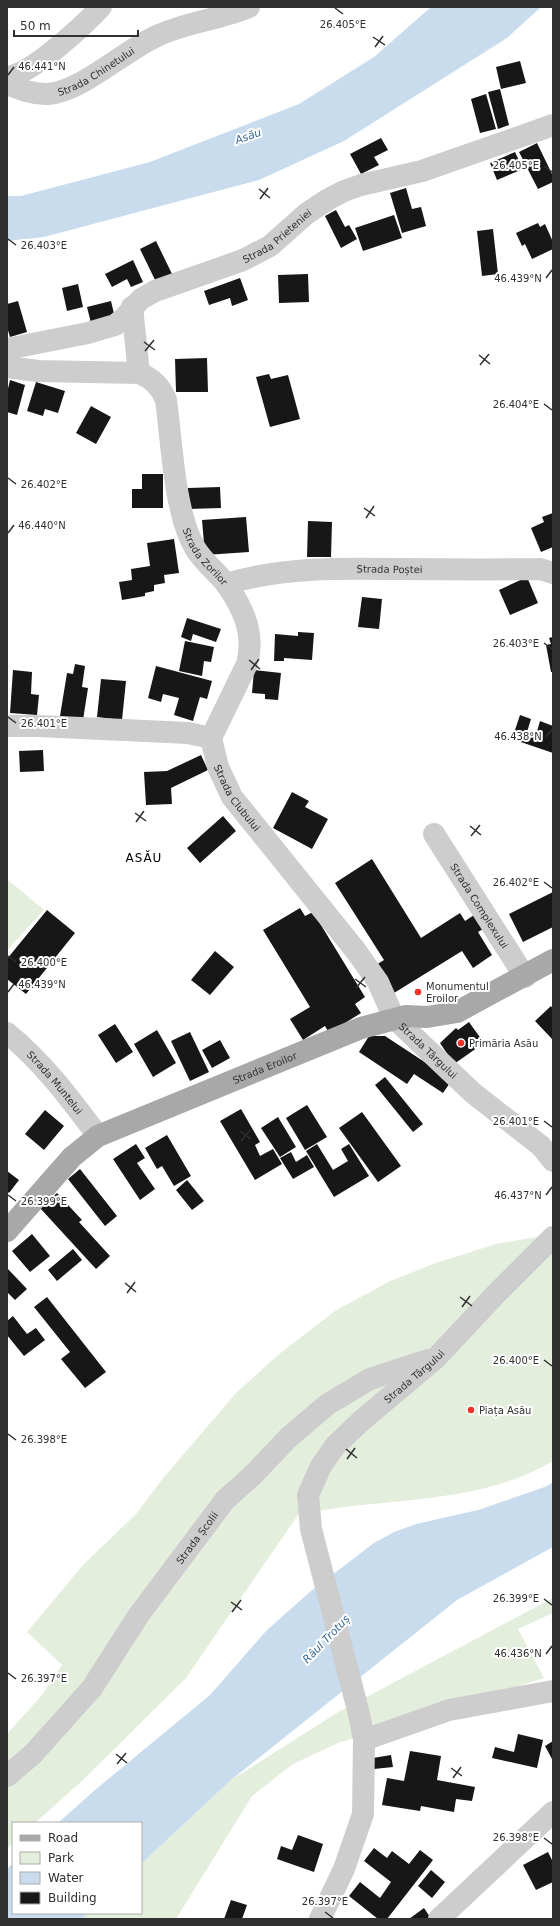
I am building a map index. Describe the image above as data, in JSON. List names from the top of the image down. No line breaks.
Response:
{"streets":{"main road":["Strada Eroilor"],"street":["Strada Chinetului","Strada Prieteniei","Strada Zorilor","Strada Poștei","Strada Clubului","Strada Complexului","Strada Târgului","Strada Muntelui","Strada Școlii"]},"crossings":[["Strada Zorilor","Strada Poștei"],["Strada Zorilor","Strada Clubului"],["Strada Clubului","Strada Târgului"],["Strada Clubului","Strada Eroilor"],["Strada Complexului","Strada Eroilor"],["Strada Târgului","Strada Eroilor"],["Strada Târgului","Strada Școlii"],["Strada Eroilor","Strada Muntelui"]],"districts":["ASĂU"],"water":["Asău","Râul Trotuș"],"places":["Monumentul Eroilor","Primăria Asău","Piața Asău"],"legend":["Road","Park","Water","Building"],"scale_bar":"50 m","coordinates":["26.405°E","46.441°N","26.403°E","46.439°N","26.404°E","26.402°E","46.440°N","26.401°E","46.438°N","26.400°E","46.437°N","26.399°E","26.398°E","46.436°N","26.397°E"]}
